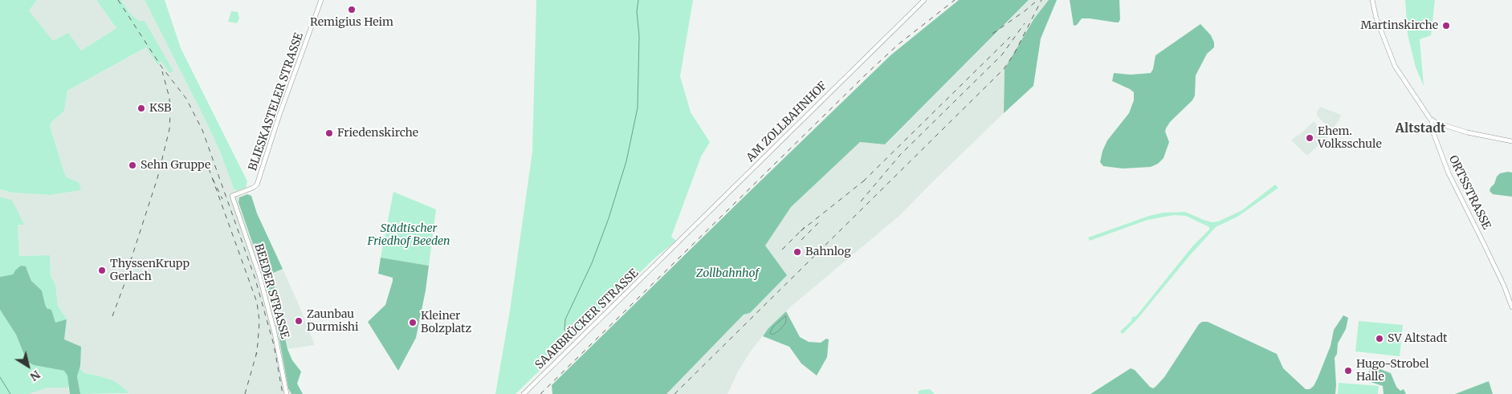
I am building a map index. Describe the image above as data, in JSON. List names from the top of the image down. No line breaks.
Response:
{"streets":{"main road":["BLIESKASTELER STRASSE","AM ZOLLBAHNHOF","ORTSSTRASSE","BEEDER STRASSE","SAARBRÜCKER STRASSE"]},"crossings":[["BLIESKASTELER STRASSE","BEEDER STRASSE"],["AM ZOLLBAHNHOF","SAARBRÜCKER STRASSE"]],"districts":["Altstadt"],"parks":["Städtischer Friedhof Beeden","Zollbahnhof"],"places":["Remigius Heim","Martinskirche","KSB","Friedenskirche","Ehem. Volksschule","Sehn Gruppe","Bahnlog","ThyssenKrupp Gerlach","Zaunbau Durmishi","Kleiner Bolzplatz","SV Altstadt","Hugo-Strobel Halle"],"north":"bottom right"}
